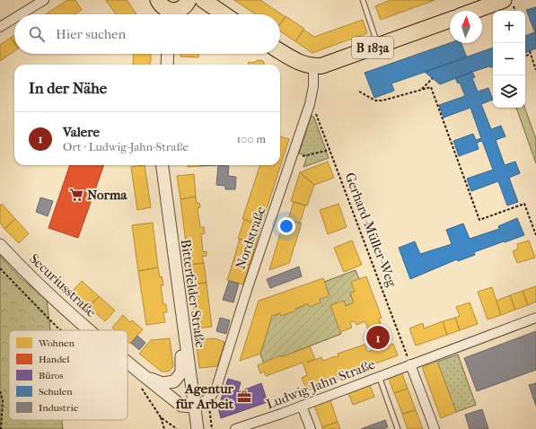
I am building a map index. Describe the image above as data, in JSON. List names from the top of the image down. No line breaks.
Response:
{"streets":{"main road":["B 183a"],"street":["Nordstraße","Securiusstraße","Bitterfelder Straße","Ludwig-Jahn-Straße"],"path":["Gerhard-Müller-Weg"]},"crossings":[["B 183a","Nordstraße"],["Gerhard-Müller-Weg","Nordstraße"],["Gerhard-Müller-Weg","Ludwig-Jahn-Straße"],["Nordstraße","Securiusstraße"],["Nordstraße","Bitterfelder Straße"],["Securiusstraße","Bitterfelder Straße"]],"places":{"supermarket":["Norma"],"office":["Agentur für Arbeit"]},"legend":["Wohnen","Handel","Büros","Schulen","Industrie"],"north":"top","page":{"map_buttons":["+","−"],"search":"Hier suchen","heading":"In der Nähe","list":[{"mark":"1","name":"Valere","note":"Ort · Ludwig-Jahn-Straße","value":"100 m"}],"pins":"1"}}
